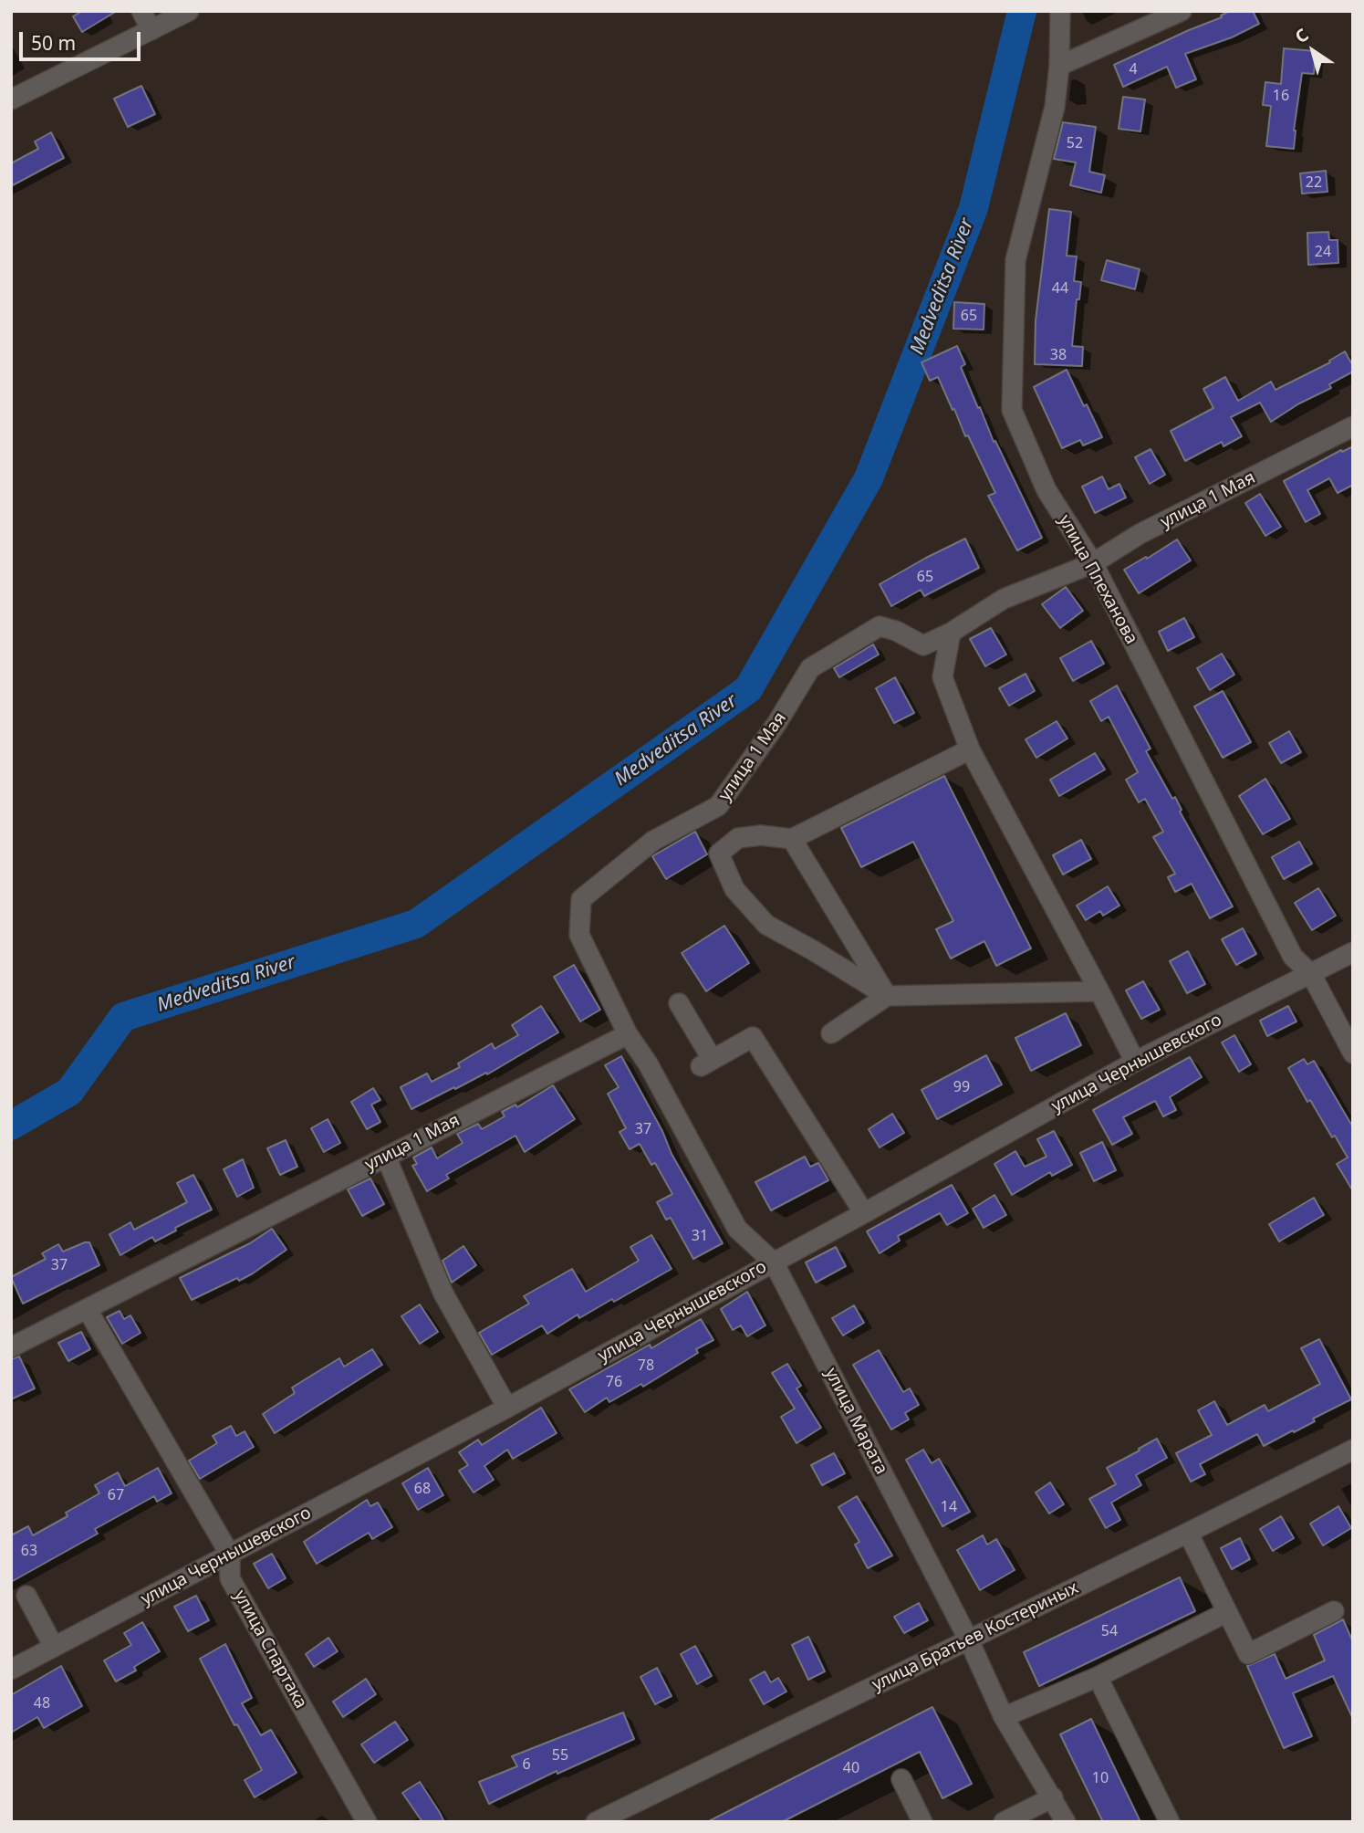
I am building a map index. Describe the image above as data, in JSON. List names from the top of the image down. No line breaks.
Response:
{"streets":{"street":["улица 1 Мая","улица Плеханова","улица Чернышевского","улица Марата","улица Братьев Костериных","улица Спартака"]},"crossings":[["улица 1 Мая","улица Плеханова"],["улица 1 Мая","улица Марата"],["улица 1 Мая","улица Спартака"],["улица Плеханова","улица Чернышевского"],["улица Чернышевского","улица Марата"],["улица Чернышевского","улица Спартака"],["улица Марата","улица Братьев Костериных"]],"water":["Medveditsa River"],"house_numbers":["4","16","52","22","24","44","65","38","65","99","37","31","37","78","76","68","67","14","63","54","48","55","6","40","10"],"scale_bar":"50 m","north":"top left"}
